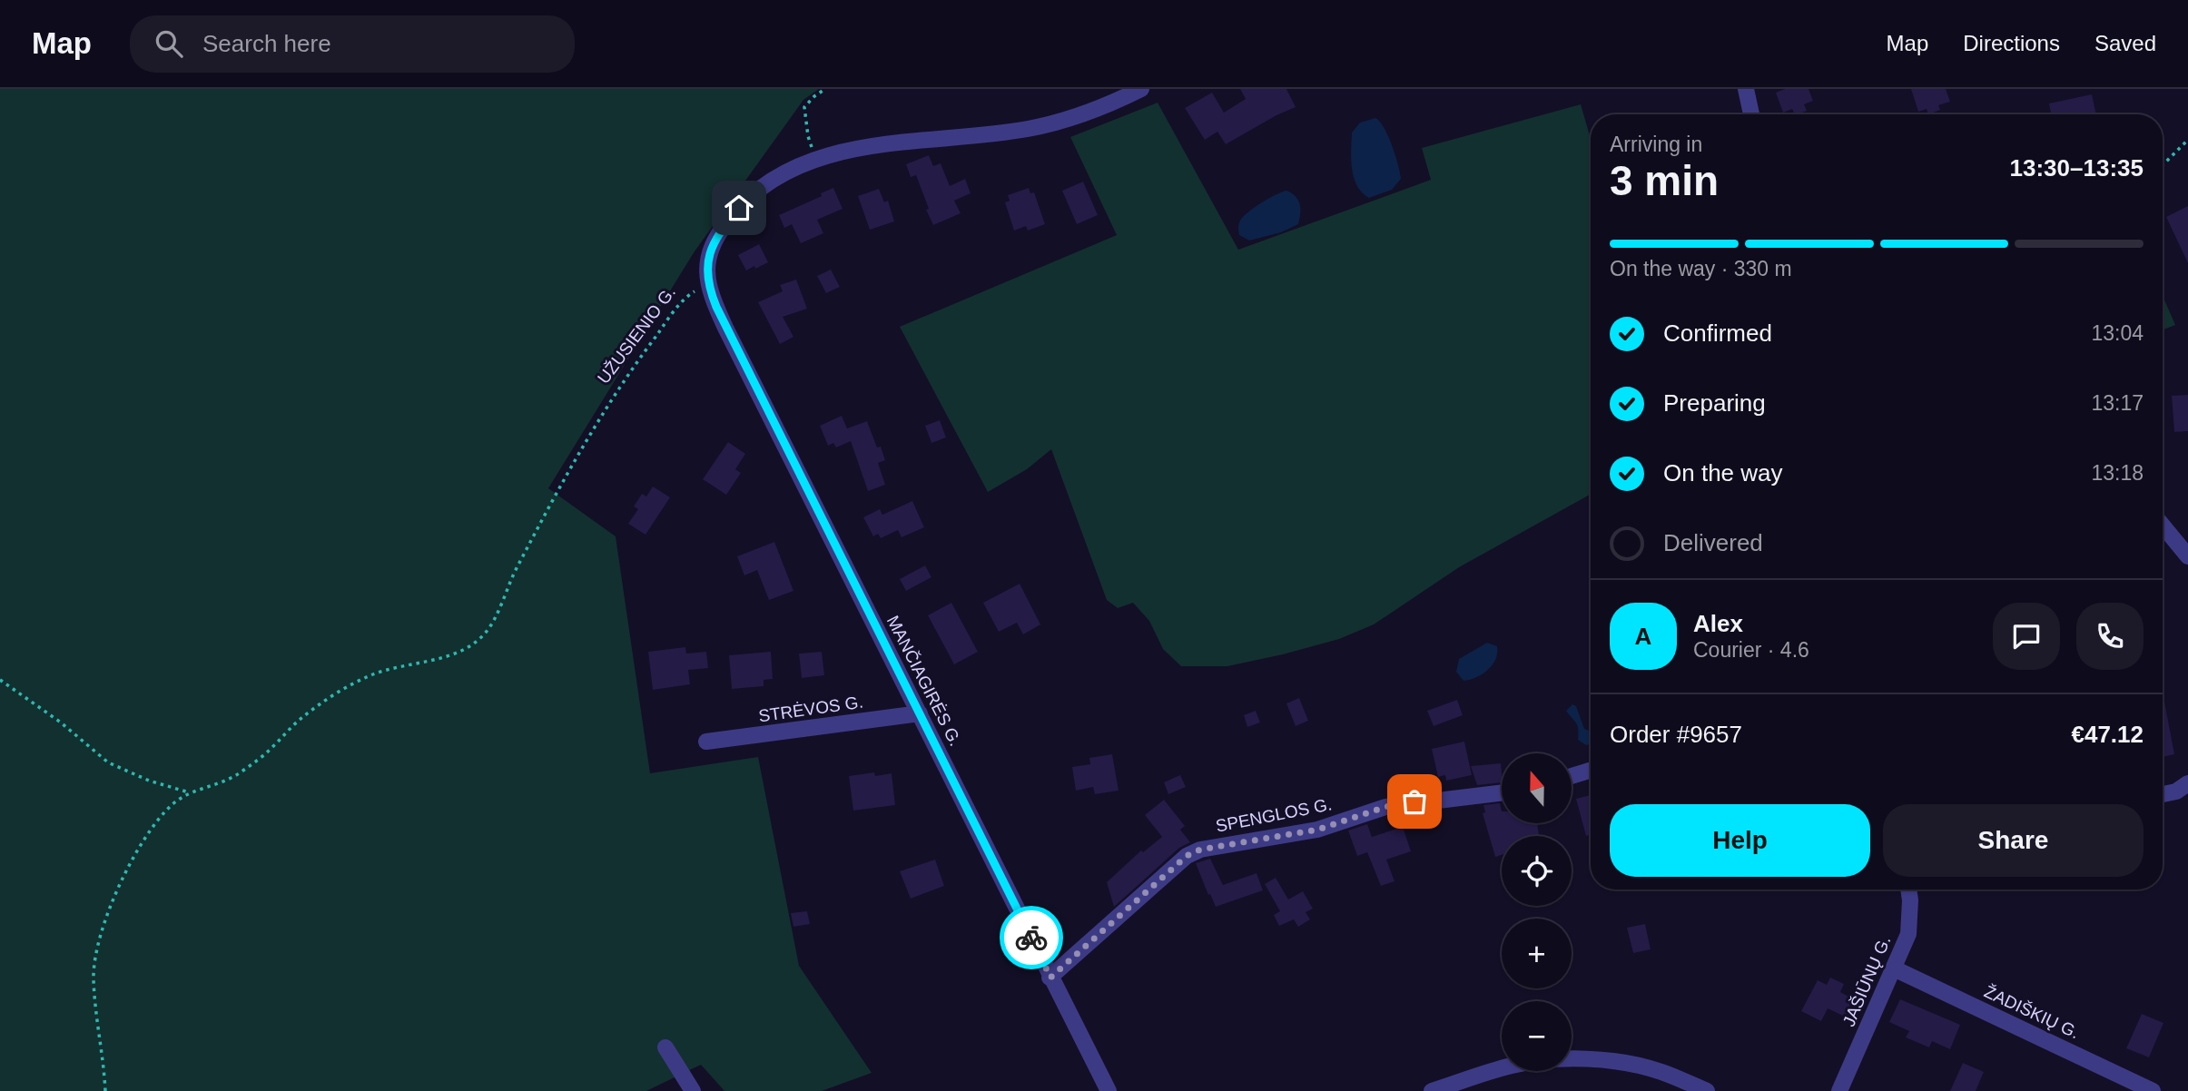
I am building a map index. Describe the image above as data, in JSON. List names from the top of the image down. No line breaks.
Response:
{"streets":{"street":["MANČIAGIRĖS G.","STRĖVOS G.","SPENGLOS G.","JAŠIŪNŲ G.","ŽADIŠKIŲ G."],"path":["UŽUSIENIO G."]},"crossings":[["UŽUSIENIO G.","MANČIAGIRĖS G."],["MANČIAGIRĖS G.","STRĖVOS G."],["MANČIAGIRĖS G.","SPENGLOS G."],["JAŠIŪNŲ G.","ŽADIŠKIŲ G."]],"north":"top","page":{"header":"Map","search":"Search here","nav":["Map","Directions","Saved"],"heading":["3 min","Arriving in","13:30–13:35"],"panel":["Alex","Courier · 4.6","Order #9657","€47.12"],"bar":"On the way · 330 m","list":[["Confirmed","13:04"],["Preparing","13:17"],["On the way","13:18"],"Delivered"],"round":"A","map_buttons":["+","−"],"buttons":["Help","Share"]}}
